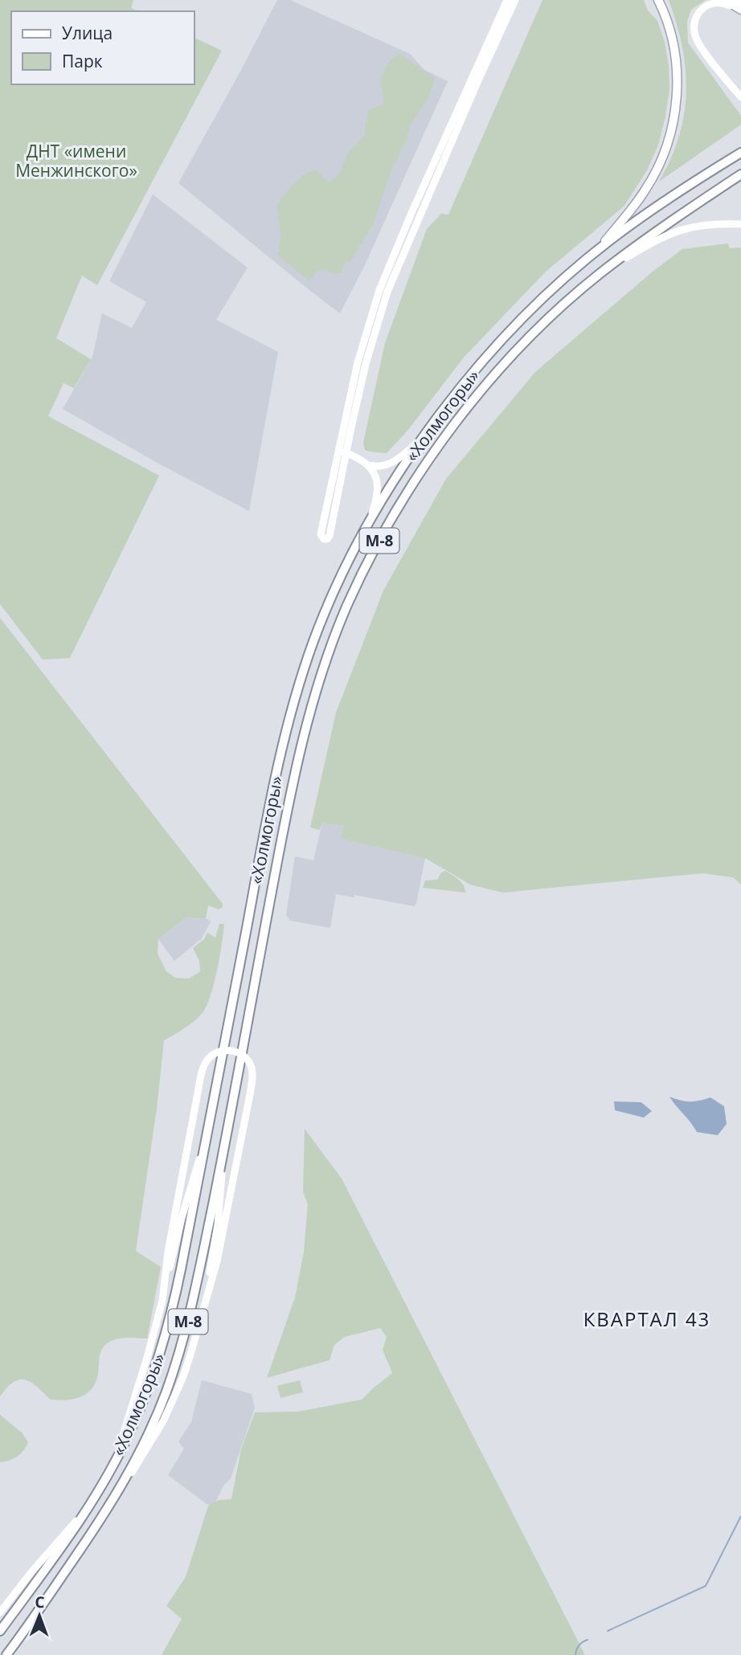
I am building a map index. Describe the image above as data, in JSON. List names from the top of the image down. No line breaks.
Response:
{"streets":{"highway":["«Холмогоры»","М-8"]},"districts":["КВАРТАЛ 43"],"parks":["ДНТ «имени Менжинского»"],"legend":["Улица","Парк"],"north":"top"}
